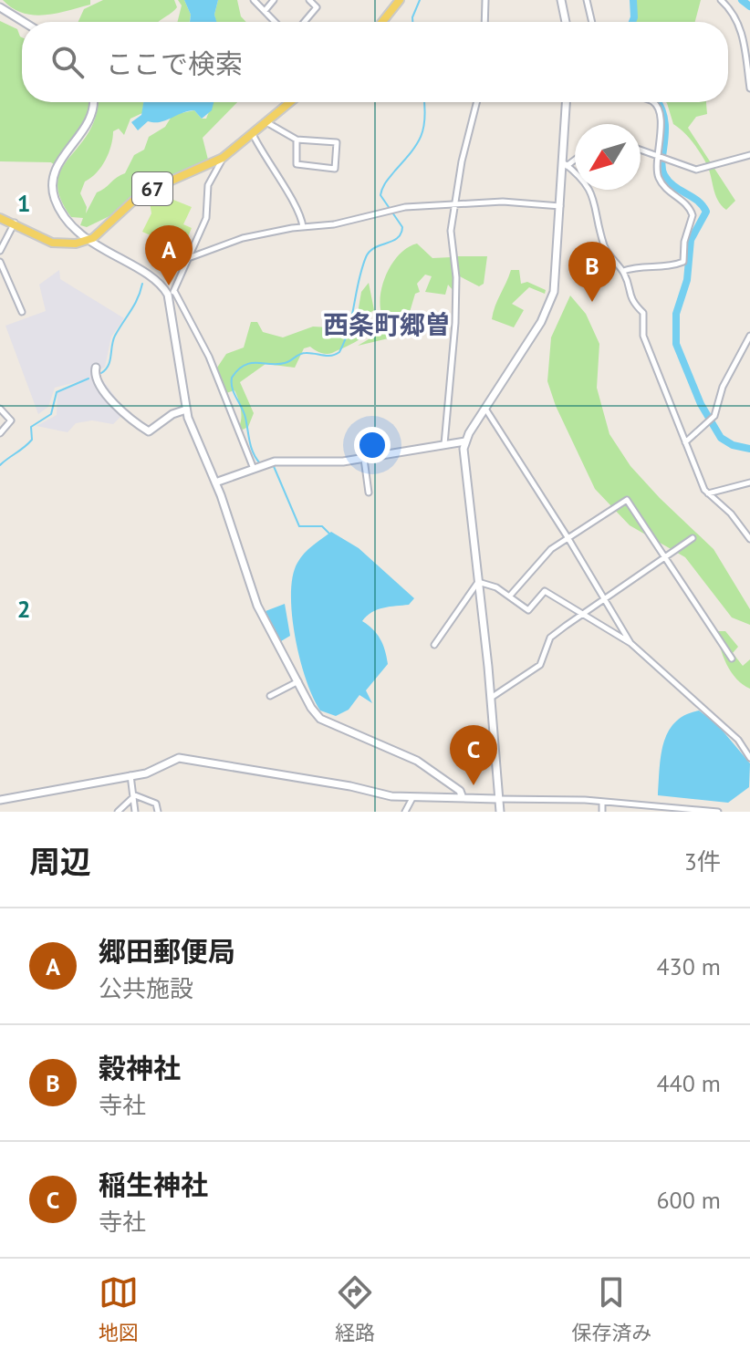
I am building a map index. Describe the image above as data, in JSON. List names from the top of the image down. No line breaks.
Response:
{"streets":{"main road":["67"]},"districts":["西条町郷曽"],"north":"bottom left","page":{"search":"ここで検索","pins":["A","B","C"],"heading":["周辺","3件"],"list":[{"mark":"A","name":"郷田郵便局","note":"公共施設","value":"430 m"},{"mark":"B","name":"穀神社","note":"寺社","value":"440 m"},{"mark":"C","name":"稲生神社","note":"寺社","value":"600 m"}],"nav":["地図","経路","保存済み"]},"grid":{"rows":["1","2"]}}
